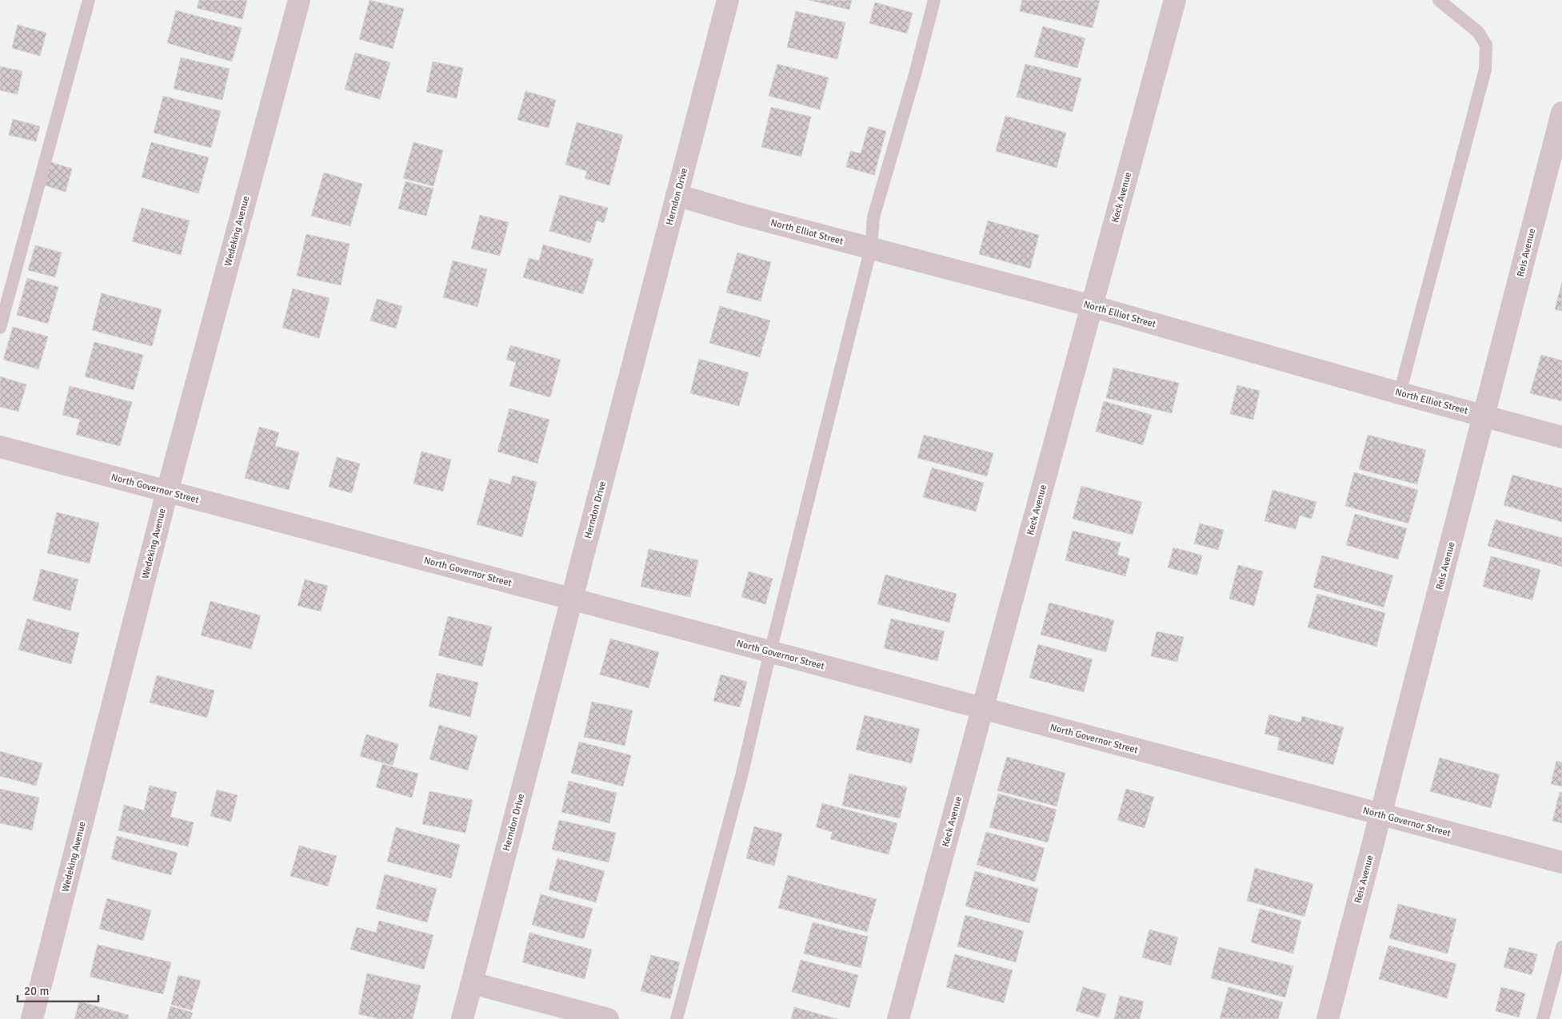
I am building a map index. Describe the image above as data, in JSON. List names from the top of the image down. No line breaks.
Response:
{"streets":{"street":["Herndon Drive","Keck Avenue","Wedeking Avenue","North Elliot Street","Reis Avenue","North Governor Street"]},"crossings":[["Herndon Drive","North Elliot Street"],["Herndon Drive","North Governor Street"],["Keck Avenue","North Elliot Street"],["Keck Avenue","North Governor Street"],["Wedeking Avenue","North Governor Street"],["North Elliot Street","Reis Avenue"],["Reis Avenue","North Governor Street"]],"scale_bar":"20 m"}
